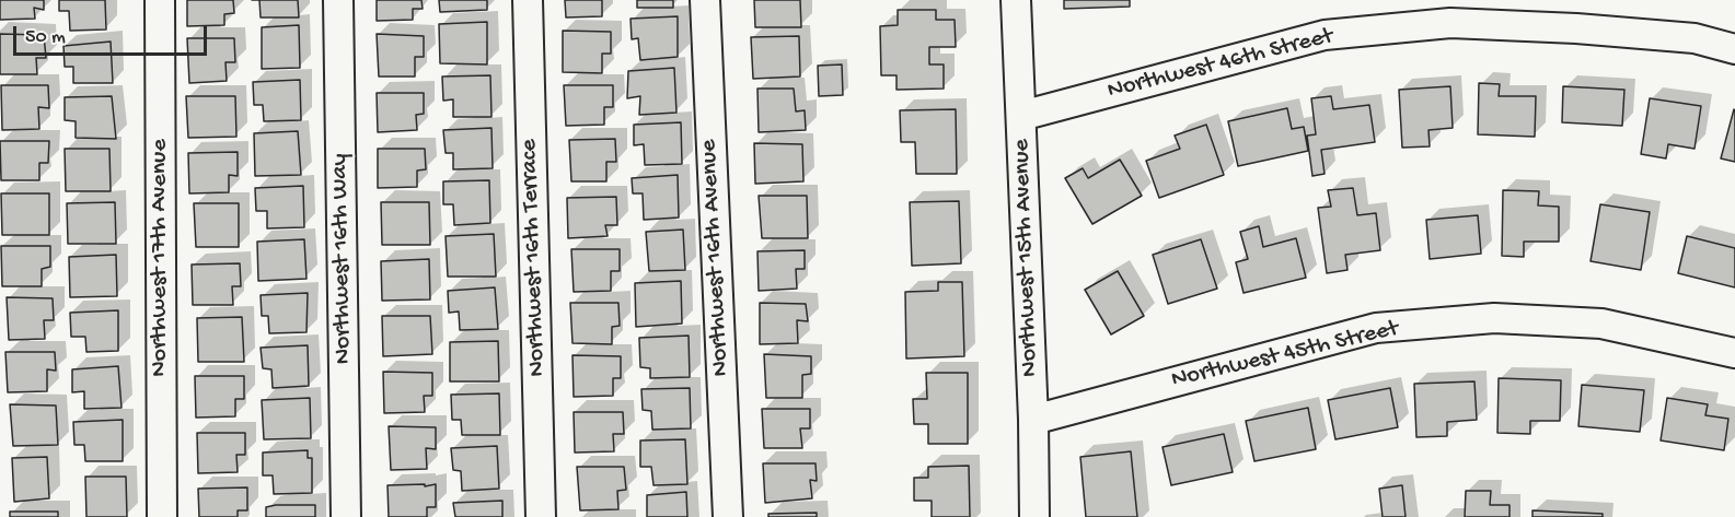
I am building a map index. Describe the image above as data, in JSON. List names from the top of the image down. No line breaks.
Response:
{"streets":{"street":["Northwest 46th Street","Northwest 17th Avenue","Northwest 16th Terrace","Northwest 16th Avenue","Northwest 15th Avenue","Northwest 16th Way","Northwest 45th Street"]},"crossings":[["Northwest 46th Street","Northwest 15th Avenue"],["Northwest 15th Avenue","Northwest 45th Street"]],"scale_bar":"50 m"}
